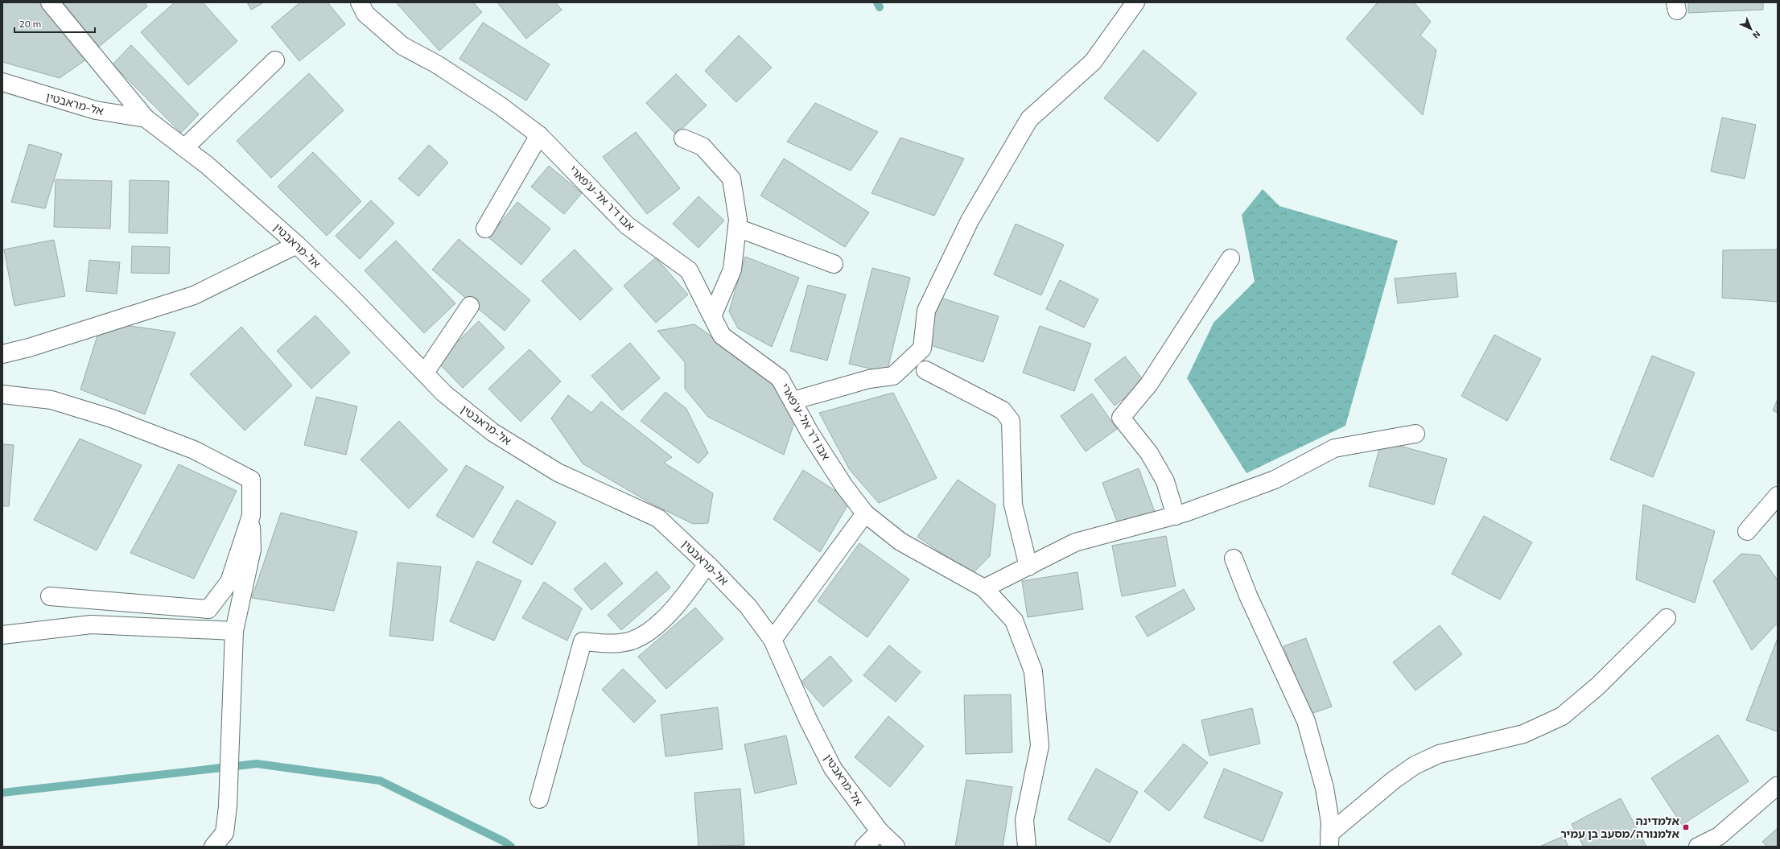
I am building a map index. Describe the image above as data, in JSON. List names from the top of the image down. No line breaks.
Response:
{"streets":{"street":["אל-מראבטין","אבו ד'ר אל-ע'פארי"]},"places":{"transit":["אלמדינה אלמנורה/מסעב בן עמיר"]},"scale_bar":"20 m","north":"bottom right"}
